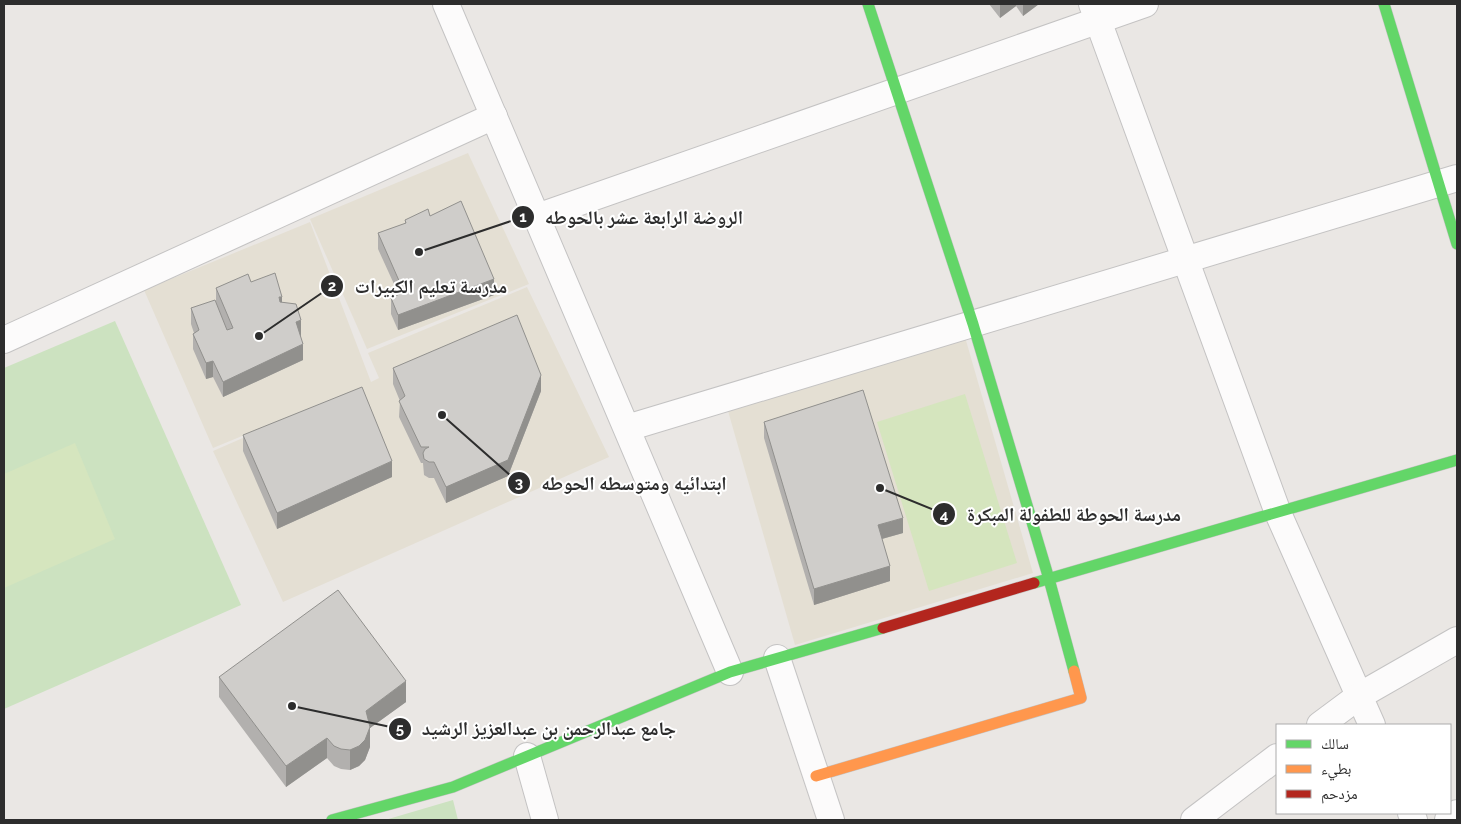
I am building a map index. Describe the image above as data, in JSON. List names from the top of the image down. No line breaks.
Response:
{"places":["الروضة الرابعة عشر بالحوطه","مدرسة تعليم الكبيرات","ابتدائيه ومتوسطه الحوطه","مدرسة الحوطة للطفولة المبكرة","جامع عبدالرحمن بن عبدالعزيز الرشيد"],"legend":["سالك","بطيء","مزدحم"]}
